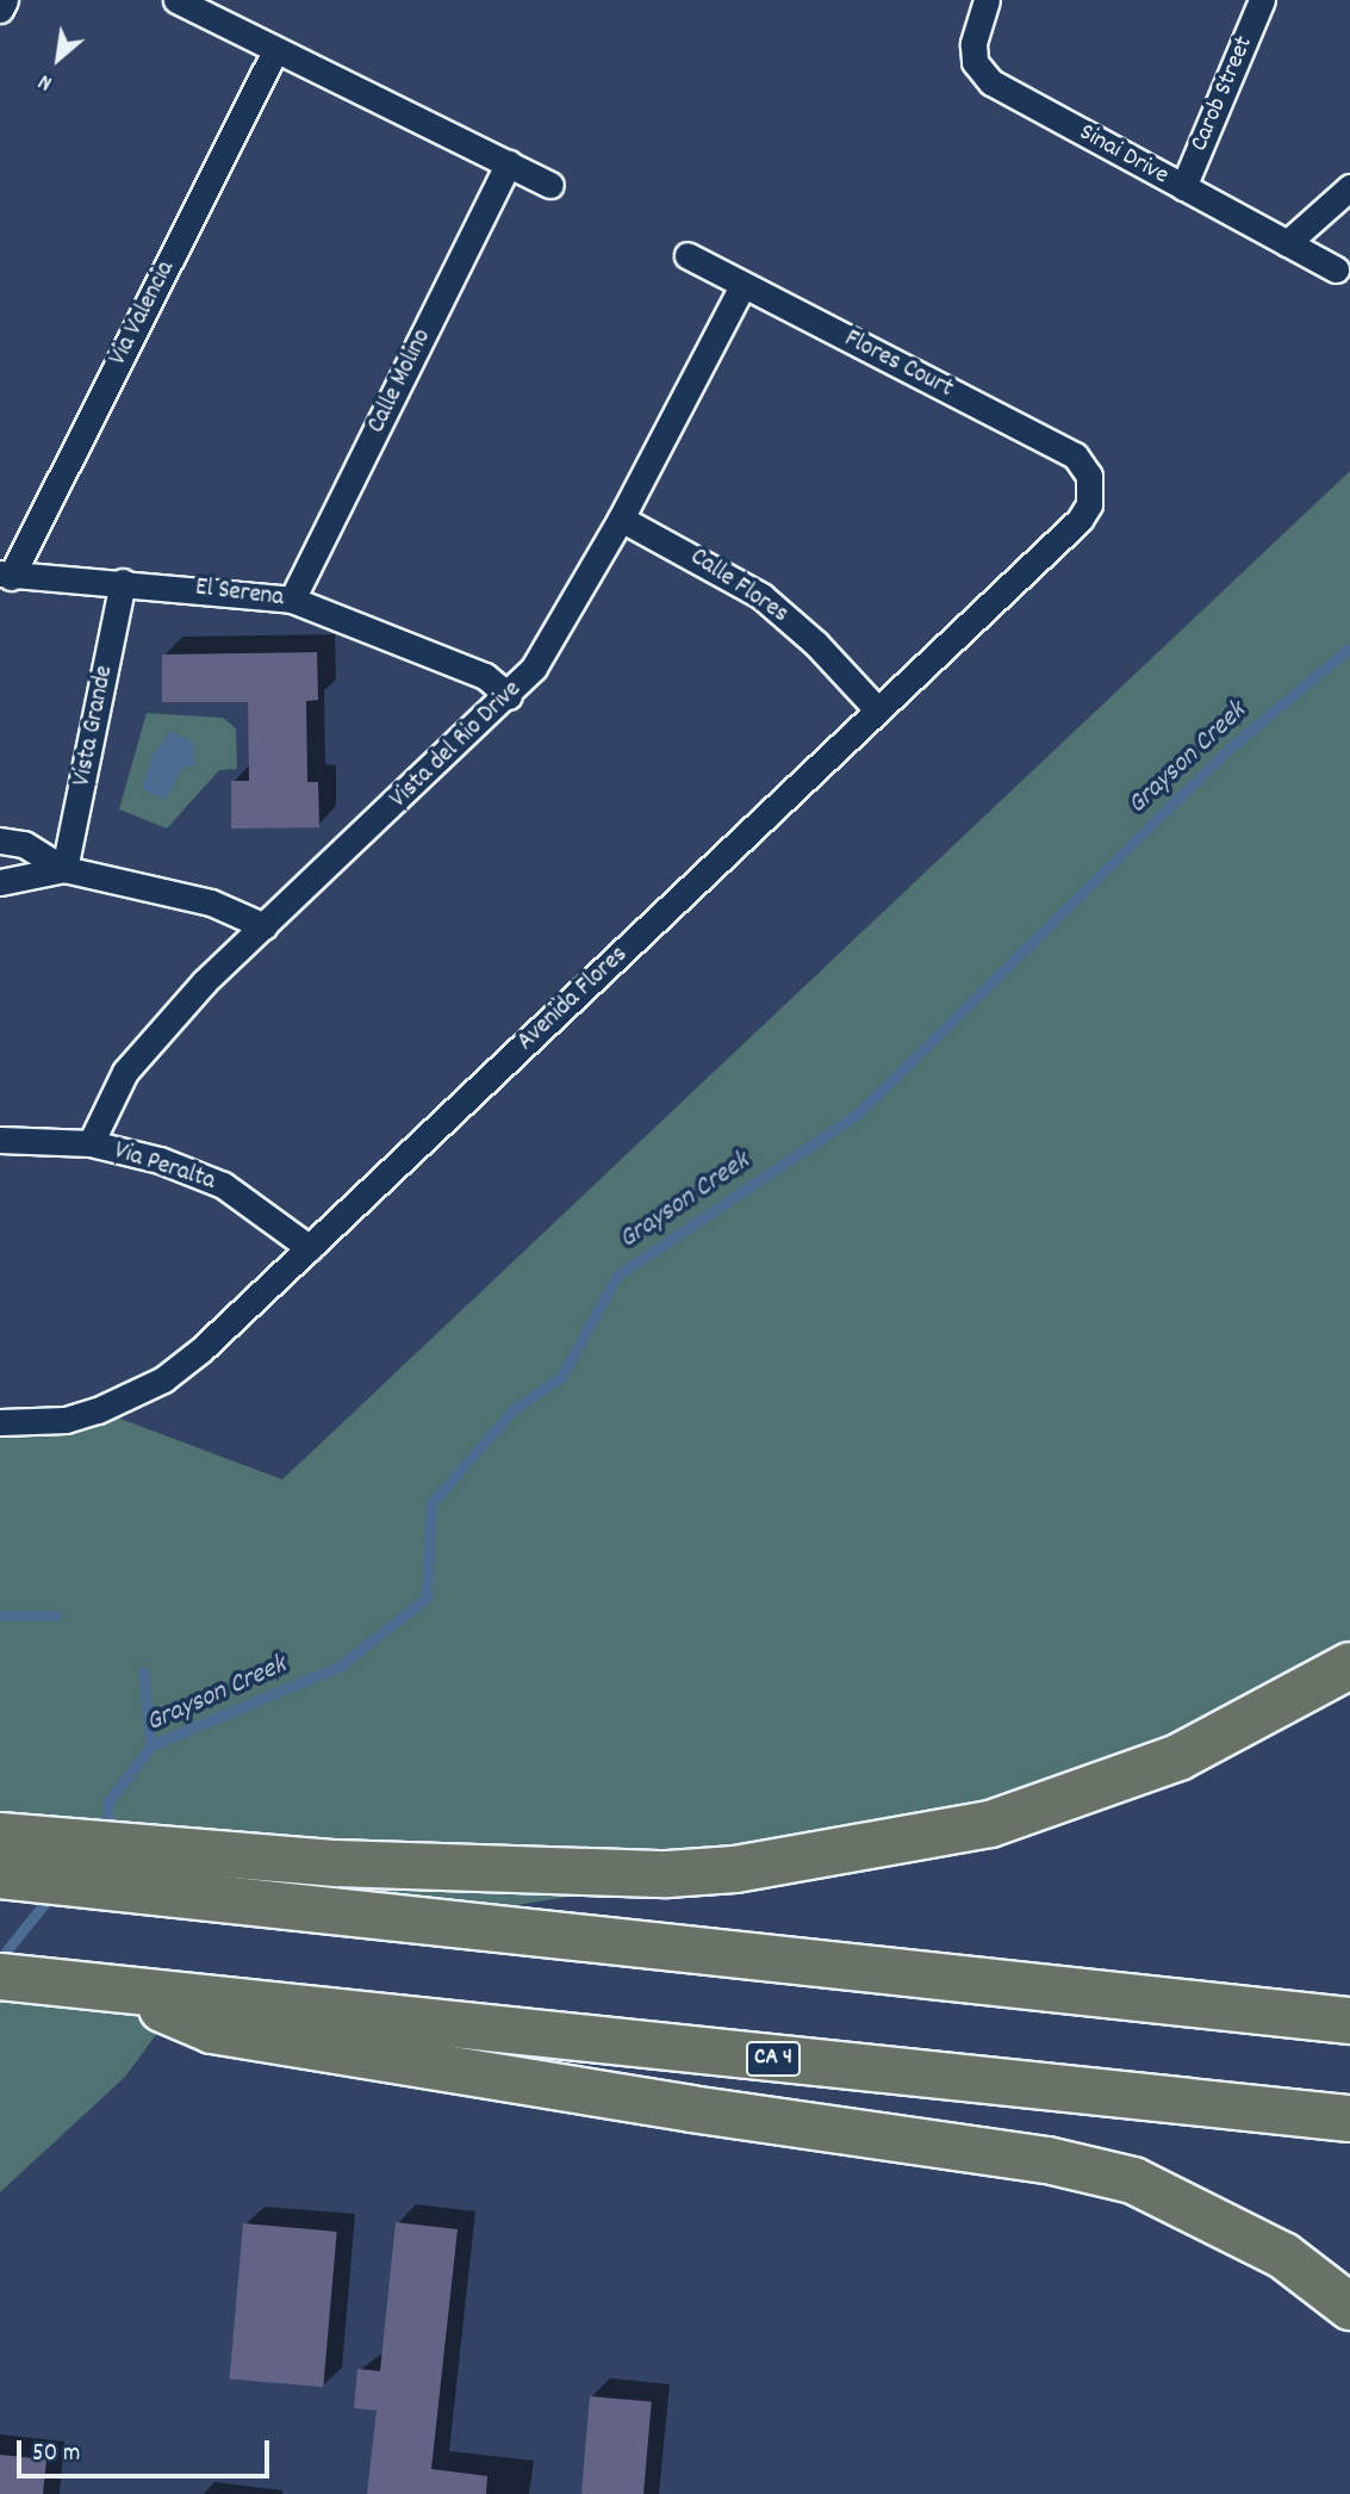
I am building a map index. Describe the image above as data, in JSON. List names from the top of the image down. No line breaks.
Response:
{"streets":{"highway":["CA 4"],"street":["Carob Street","Sinai Drive","Via Valencia","Flores Court","Calle Molino","Calle Flores","El Serena","Vista Grande","Vista del Rio Drive","Avenida Flores","Via Peralta"]},"crossings":[["Carob Street","Sinai Drive"],["Via Valencia","El Serena"],["Flores Court","Vista del Rio Drive"],["Flores Court","Avenida Flores"],["Calle Molino","El Serena"],["Calle Flores","Vista del Rio Drive"],["Calle Flores","Avenida Flores"],["El Serena","Vista Grande"],["El Serena","Vista del Rio Drive"],["Vista del Rio Drive","Via Peralta"],["Avenida Flores","Via Peralta"]],"water":["Grayson Creek"],"scale_bar":"50 m","north":"bottom left"}
